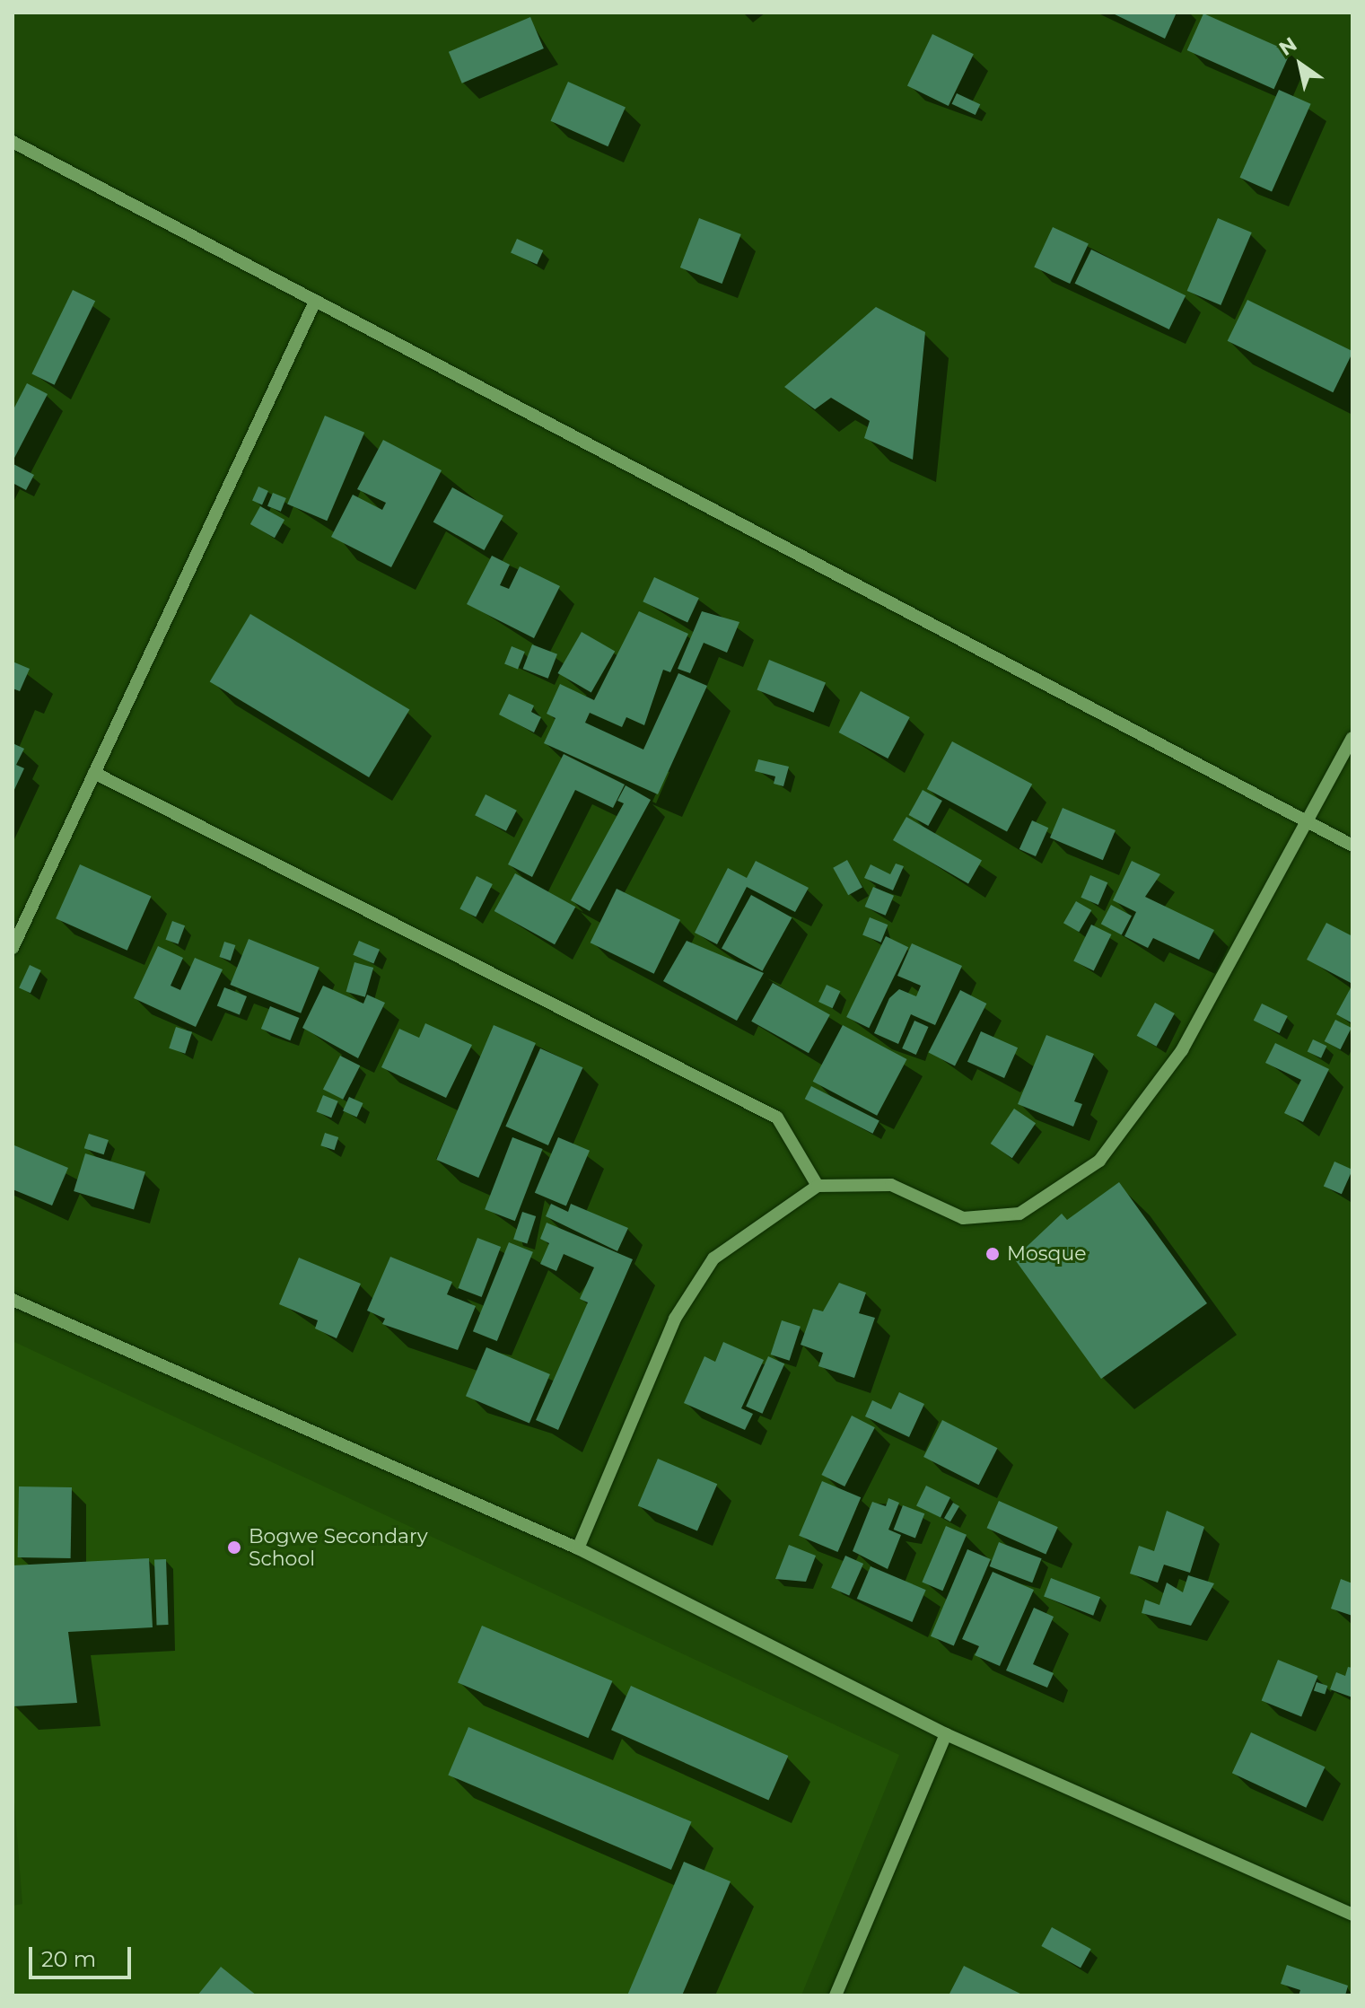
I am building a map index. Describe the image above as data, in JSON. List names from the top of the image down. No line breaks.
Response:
{"places":["Mosque","Bogwe Secondary School"],"scale_bar":"20 m","north":"top left"}
